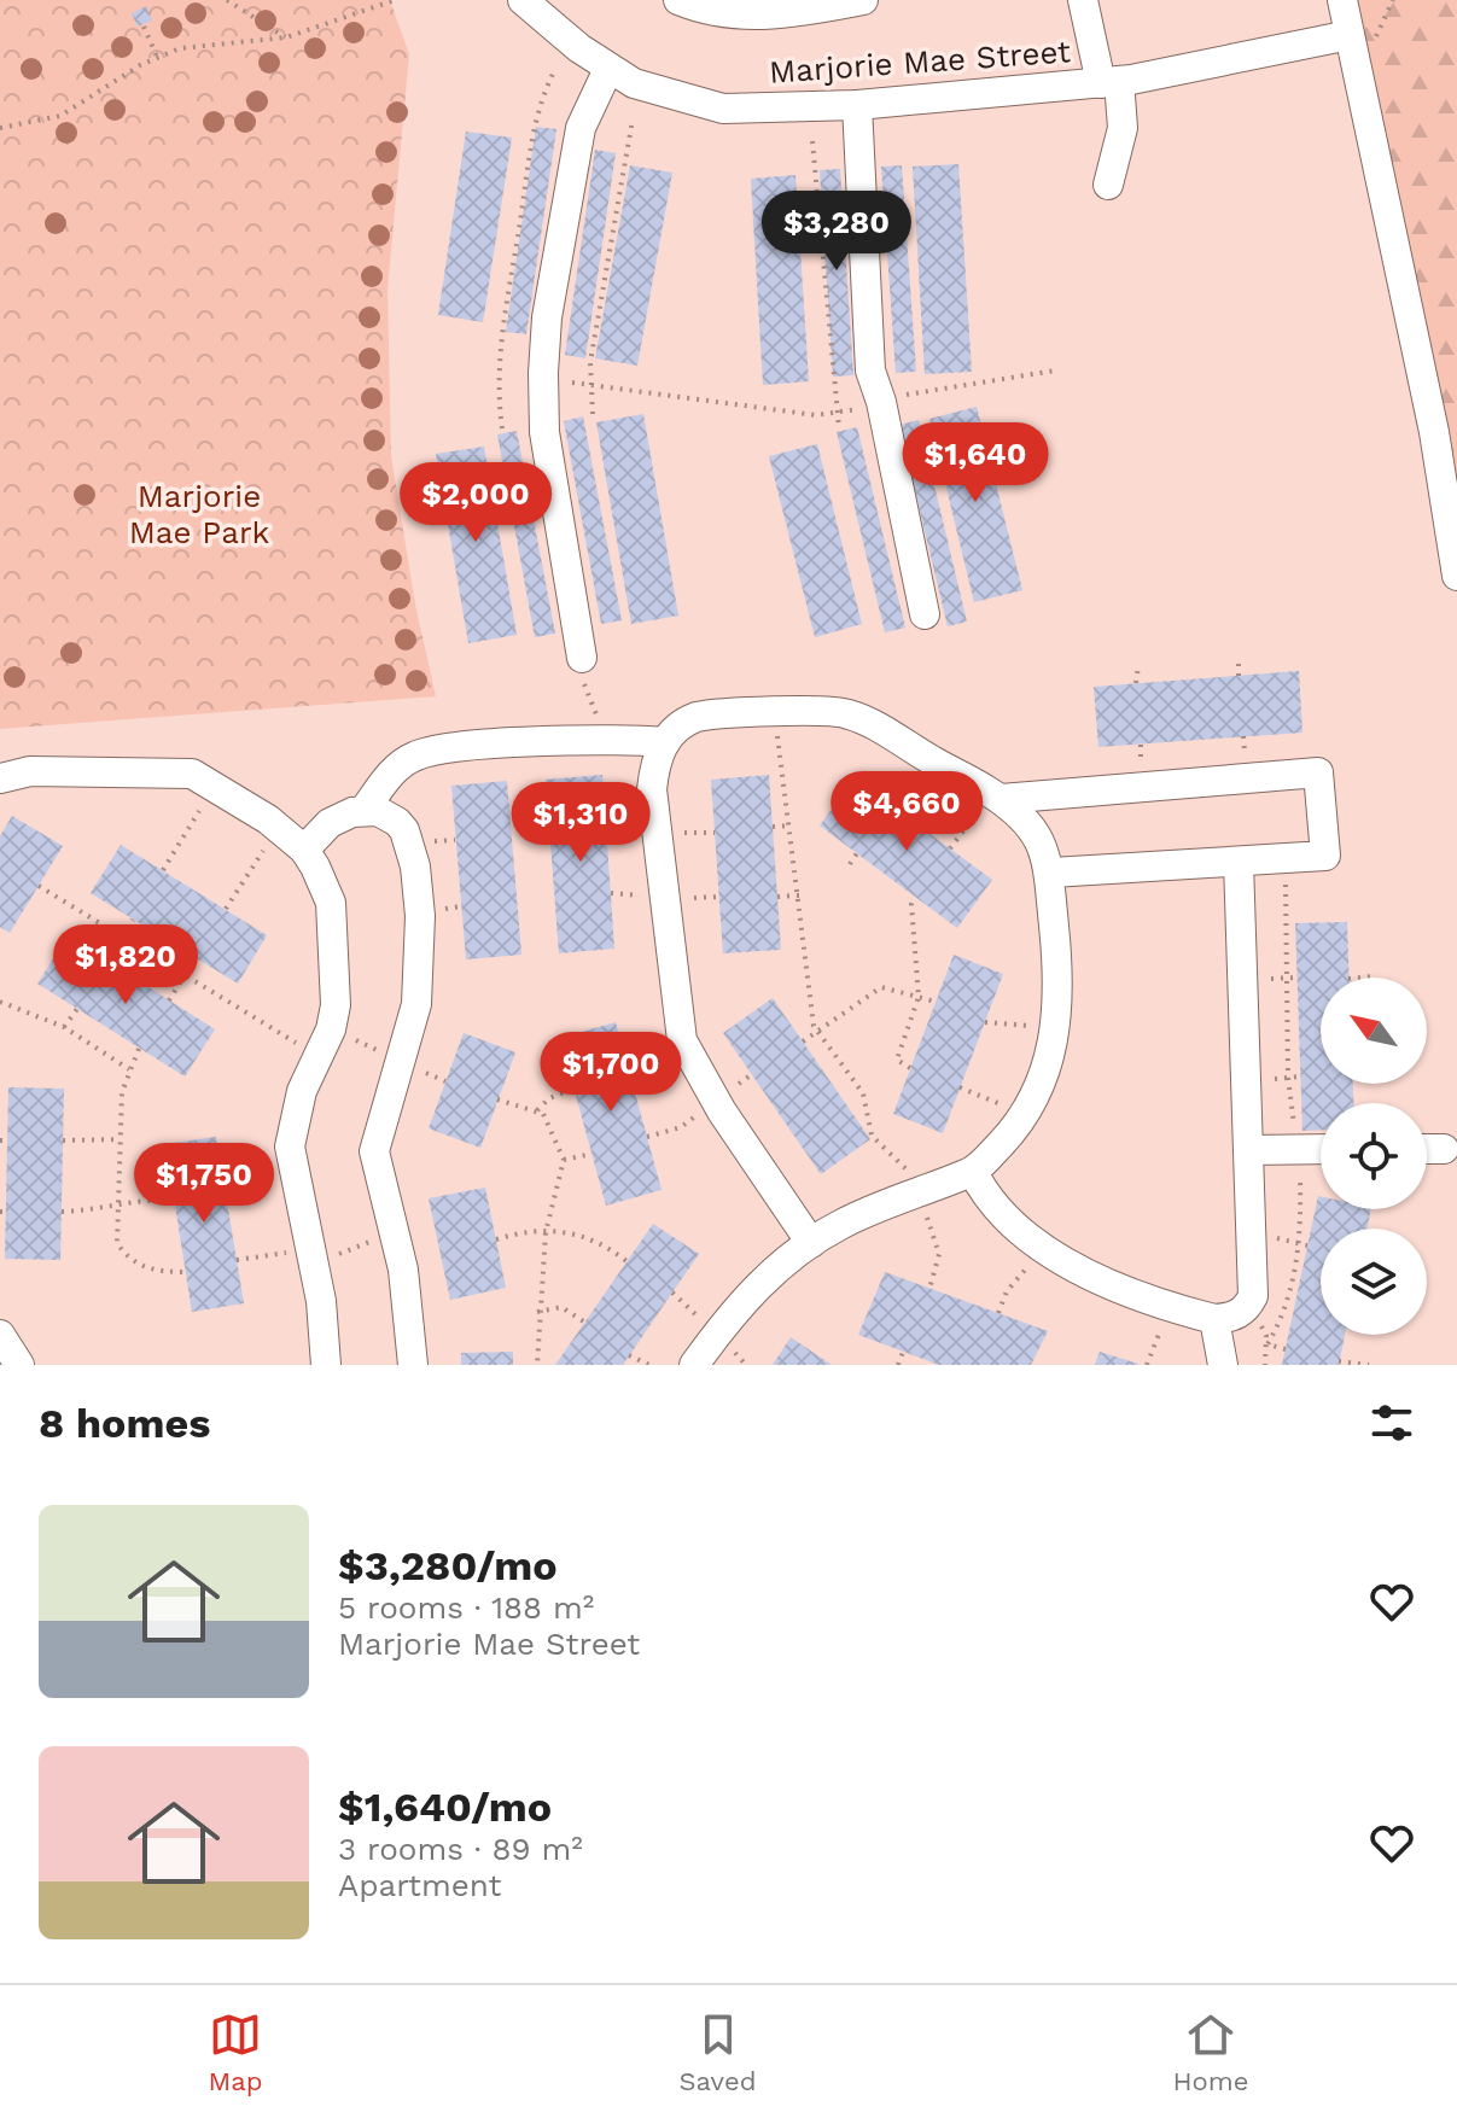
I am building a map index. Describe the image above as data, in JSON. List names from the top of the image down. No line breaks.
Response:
{"streets":{"street":["Marjorie Mae Street"]},"parks":["Marjorie Mae Park"],"north":"top left","page":{"price":["$3,280","$1,640","$2,000","$4,660","$1,310","$1,820","$1,700","$1,750"],"heading":"8 homes","list":[{"name":"$3,280/mo","note":"5 rooms · 188 m² · Marjorie Mae Street"},{"name":"$1,640/mo","note":"3 rooms · 89 m² · Apartment"}],"tabs":["Map","Saved","Home"]}}
